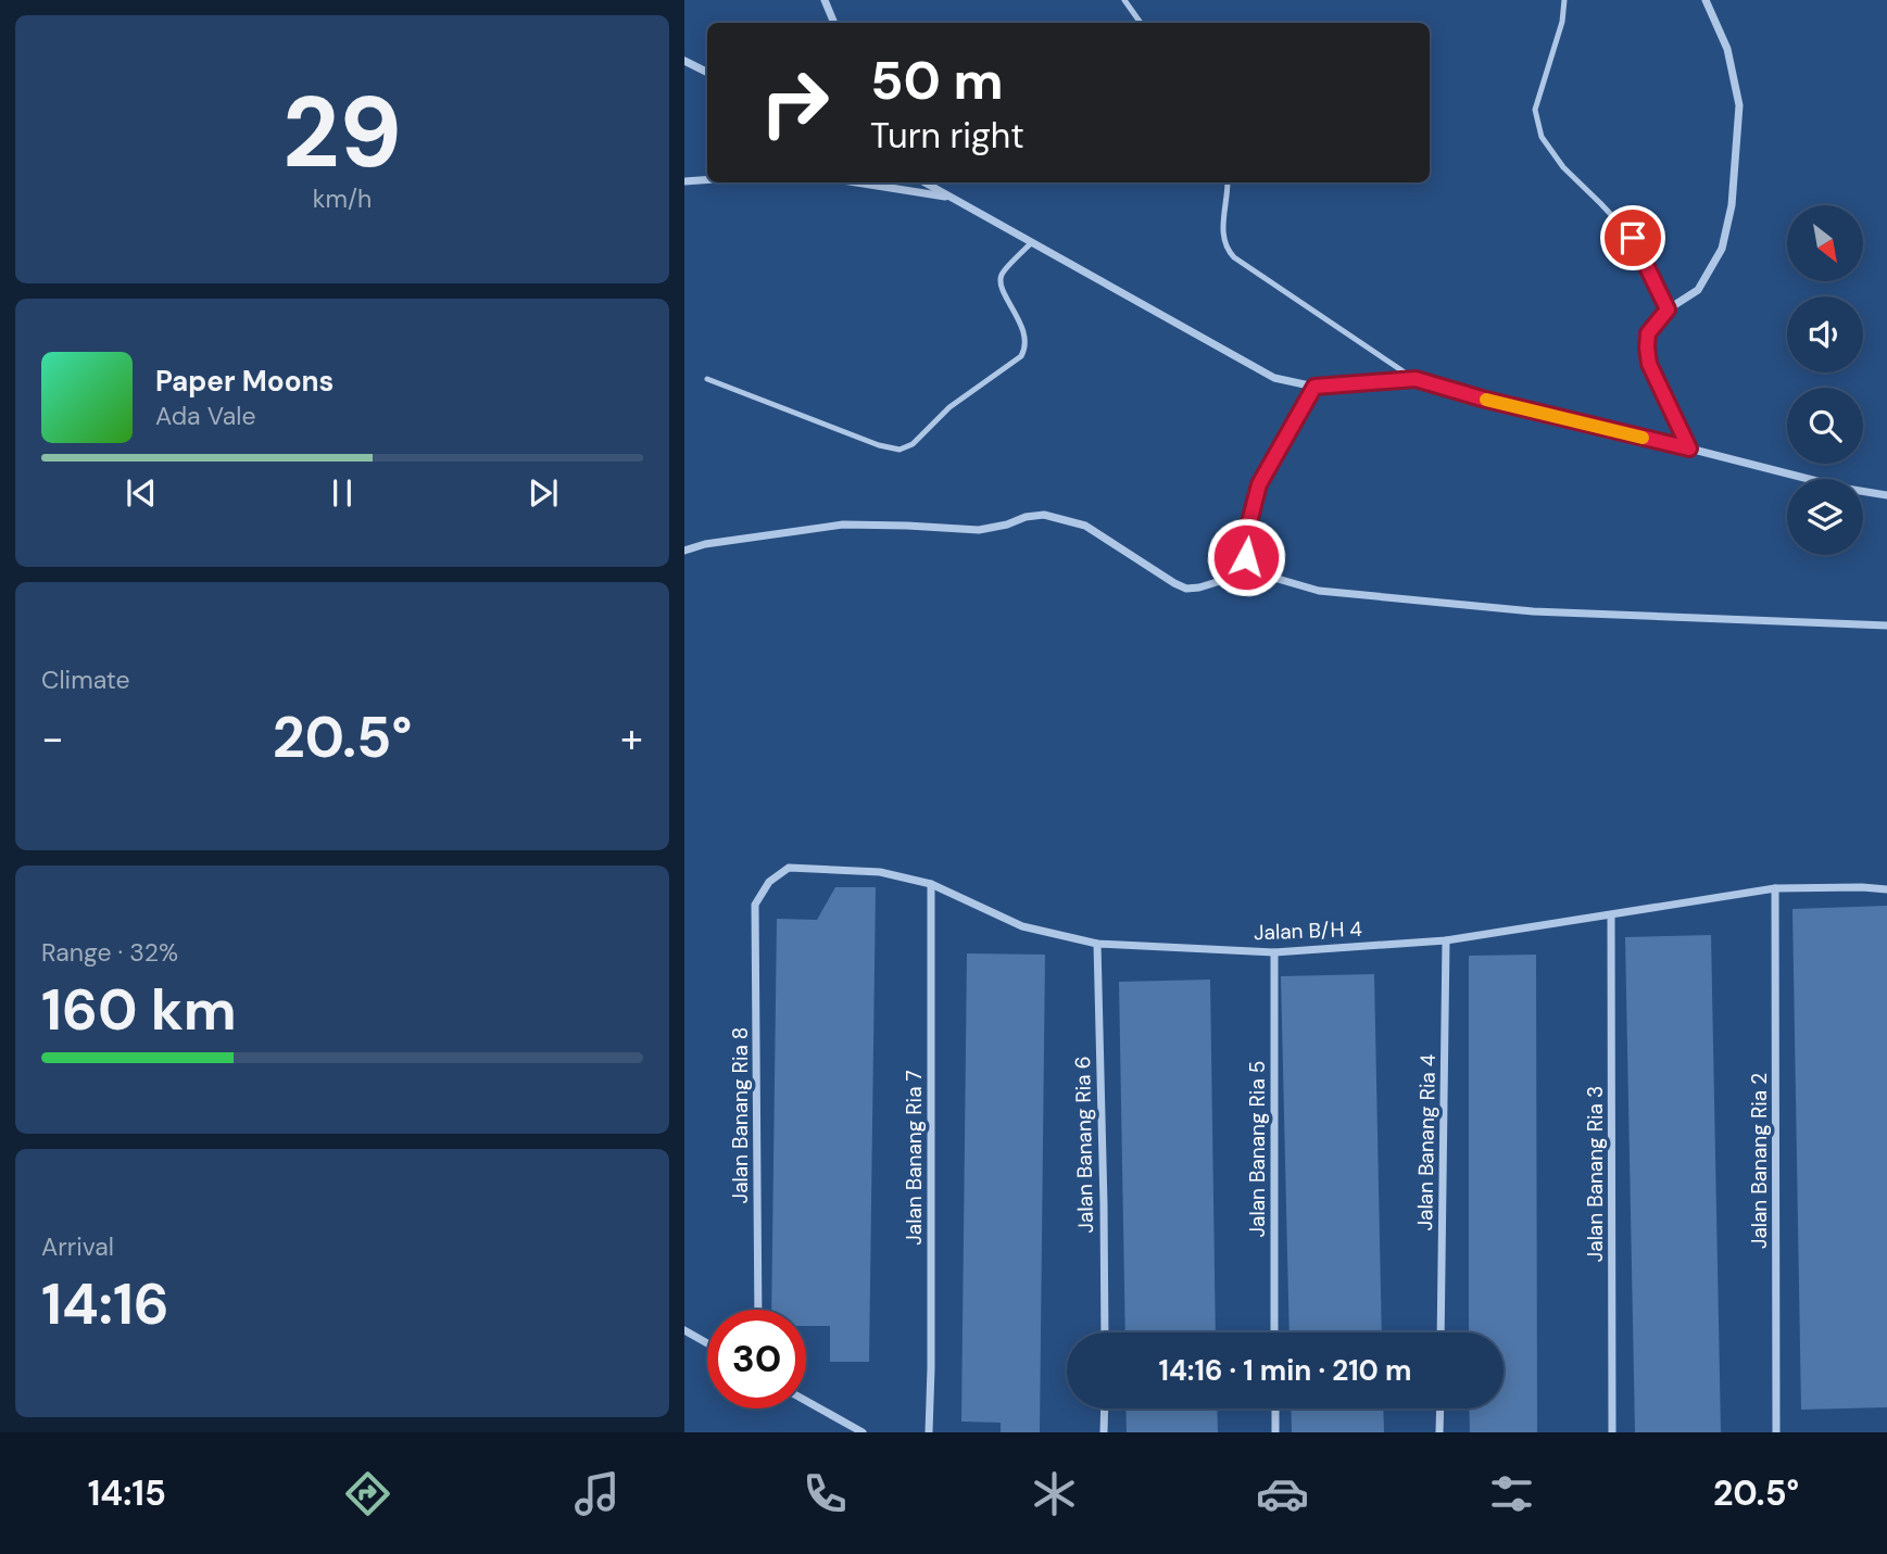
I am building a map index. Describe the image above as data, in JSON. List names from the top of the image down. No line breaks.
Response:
{"streets":{"street":["Jalan B/H 4","Jalan Banang Ria 8","Jalan Banang Ria 4","Jalan Banang Ria 6","Jalan Banang Ria 5","Jalan Banang Ria 7","Jalan Banang Ria 2","Jalan Banang Ria 3"]},"crossings":[["Jalan B/H 4","Jalan Banang Ria 8"],["Jalan B/H 4","Jalan Banang Ria 4"],["Jalan B/H 4","Jalan Banang Ria 6"],["Jalan B/H 4","Jalan Banang Ria 5"],["Jalan B/H 4","Jalan Banang Ria 7"],["Jalan B/H 4","Jalan Banang Ria 2"],["Jalan B/H 4","Jalan Banang Ria 3"]],"north":"bottom right","page":{"tile":[["29","km/h"],"Climate",["Range · 32%","160 km"],["Arrival","14:16"]],"turn":["50 m","Turn right"],"song":["Paper Moons","Ada Vale"],"heat":["−","20.5°","+"],"limit":"30","trip":"14:16 · 1 min · 210 m","tabs":["14:15","20.5°"]}}
